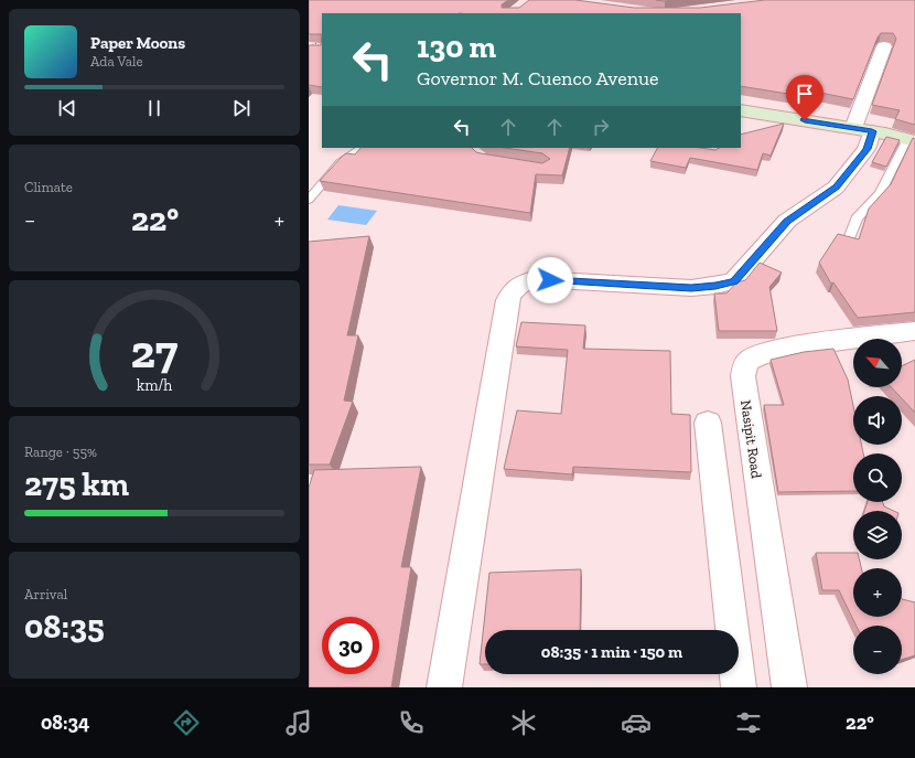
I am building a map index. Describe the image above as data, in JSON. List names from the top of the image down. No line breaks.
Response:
{"streets":{"street":["Nasipit Road"]},"north":"top left","page":{"turn":["130 m","Governor M. Cuenco Avenue"],"song":["Paper Moons","Ada Vale"],"tile":["Climate",["Range · 55%","275 km"],["Arrival","08:35"]],"heat":["−","22°","+"],"map_buttons":["+","−"],"limit":"30","trip":"08:35 · 1 min · 150 m","tabs":["08:34","22°"],"gauge":["27","km/h"]}}
